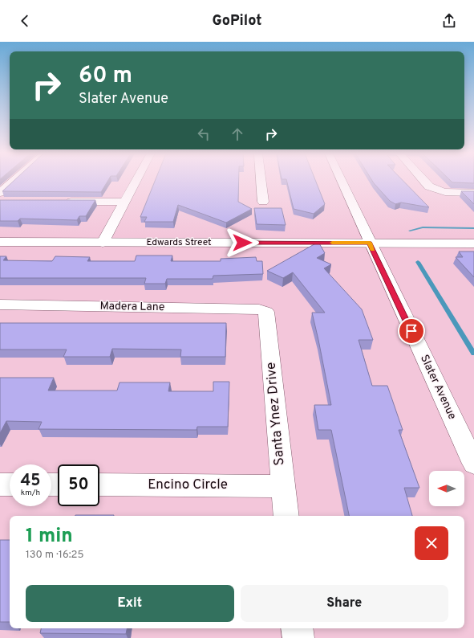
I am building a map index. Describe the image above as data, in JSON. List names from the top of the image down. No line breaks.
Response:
{"streets":{"street":["Edwards Street","Madera Lane","Slater Avenue","Santa Ynez Drive","Encino Circle"]},"crossings":[["Edwards Street","Slater Avenue"],["Madera Lane","Santa Ynez Drive"],["Santa Ynez Drive","Encino Circle"]],"north":"left","page":{"header":"GoPilot","turn":["60 m","Slater Avenue"],"speed":"45 km/h","limit":"50","heading":["1 min","130 m · 16:25"],"buttons":["Exit","Share"]}}
